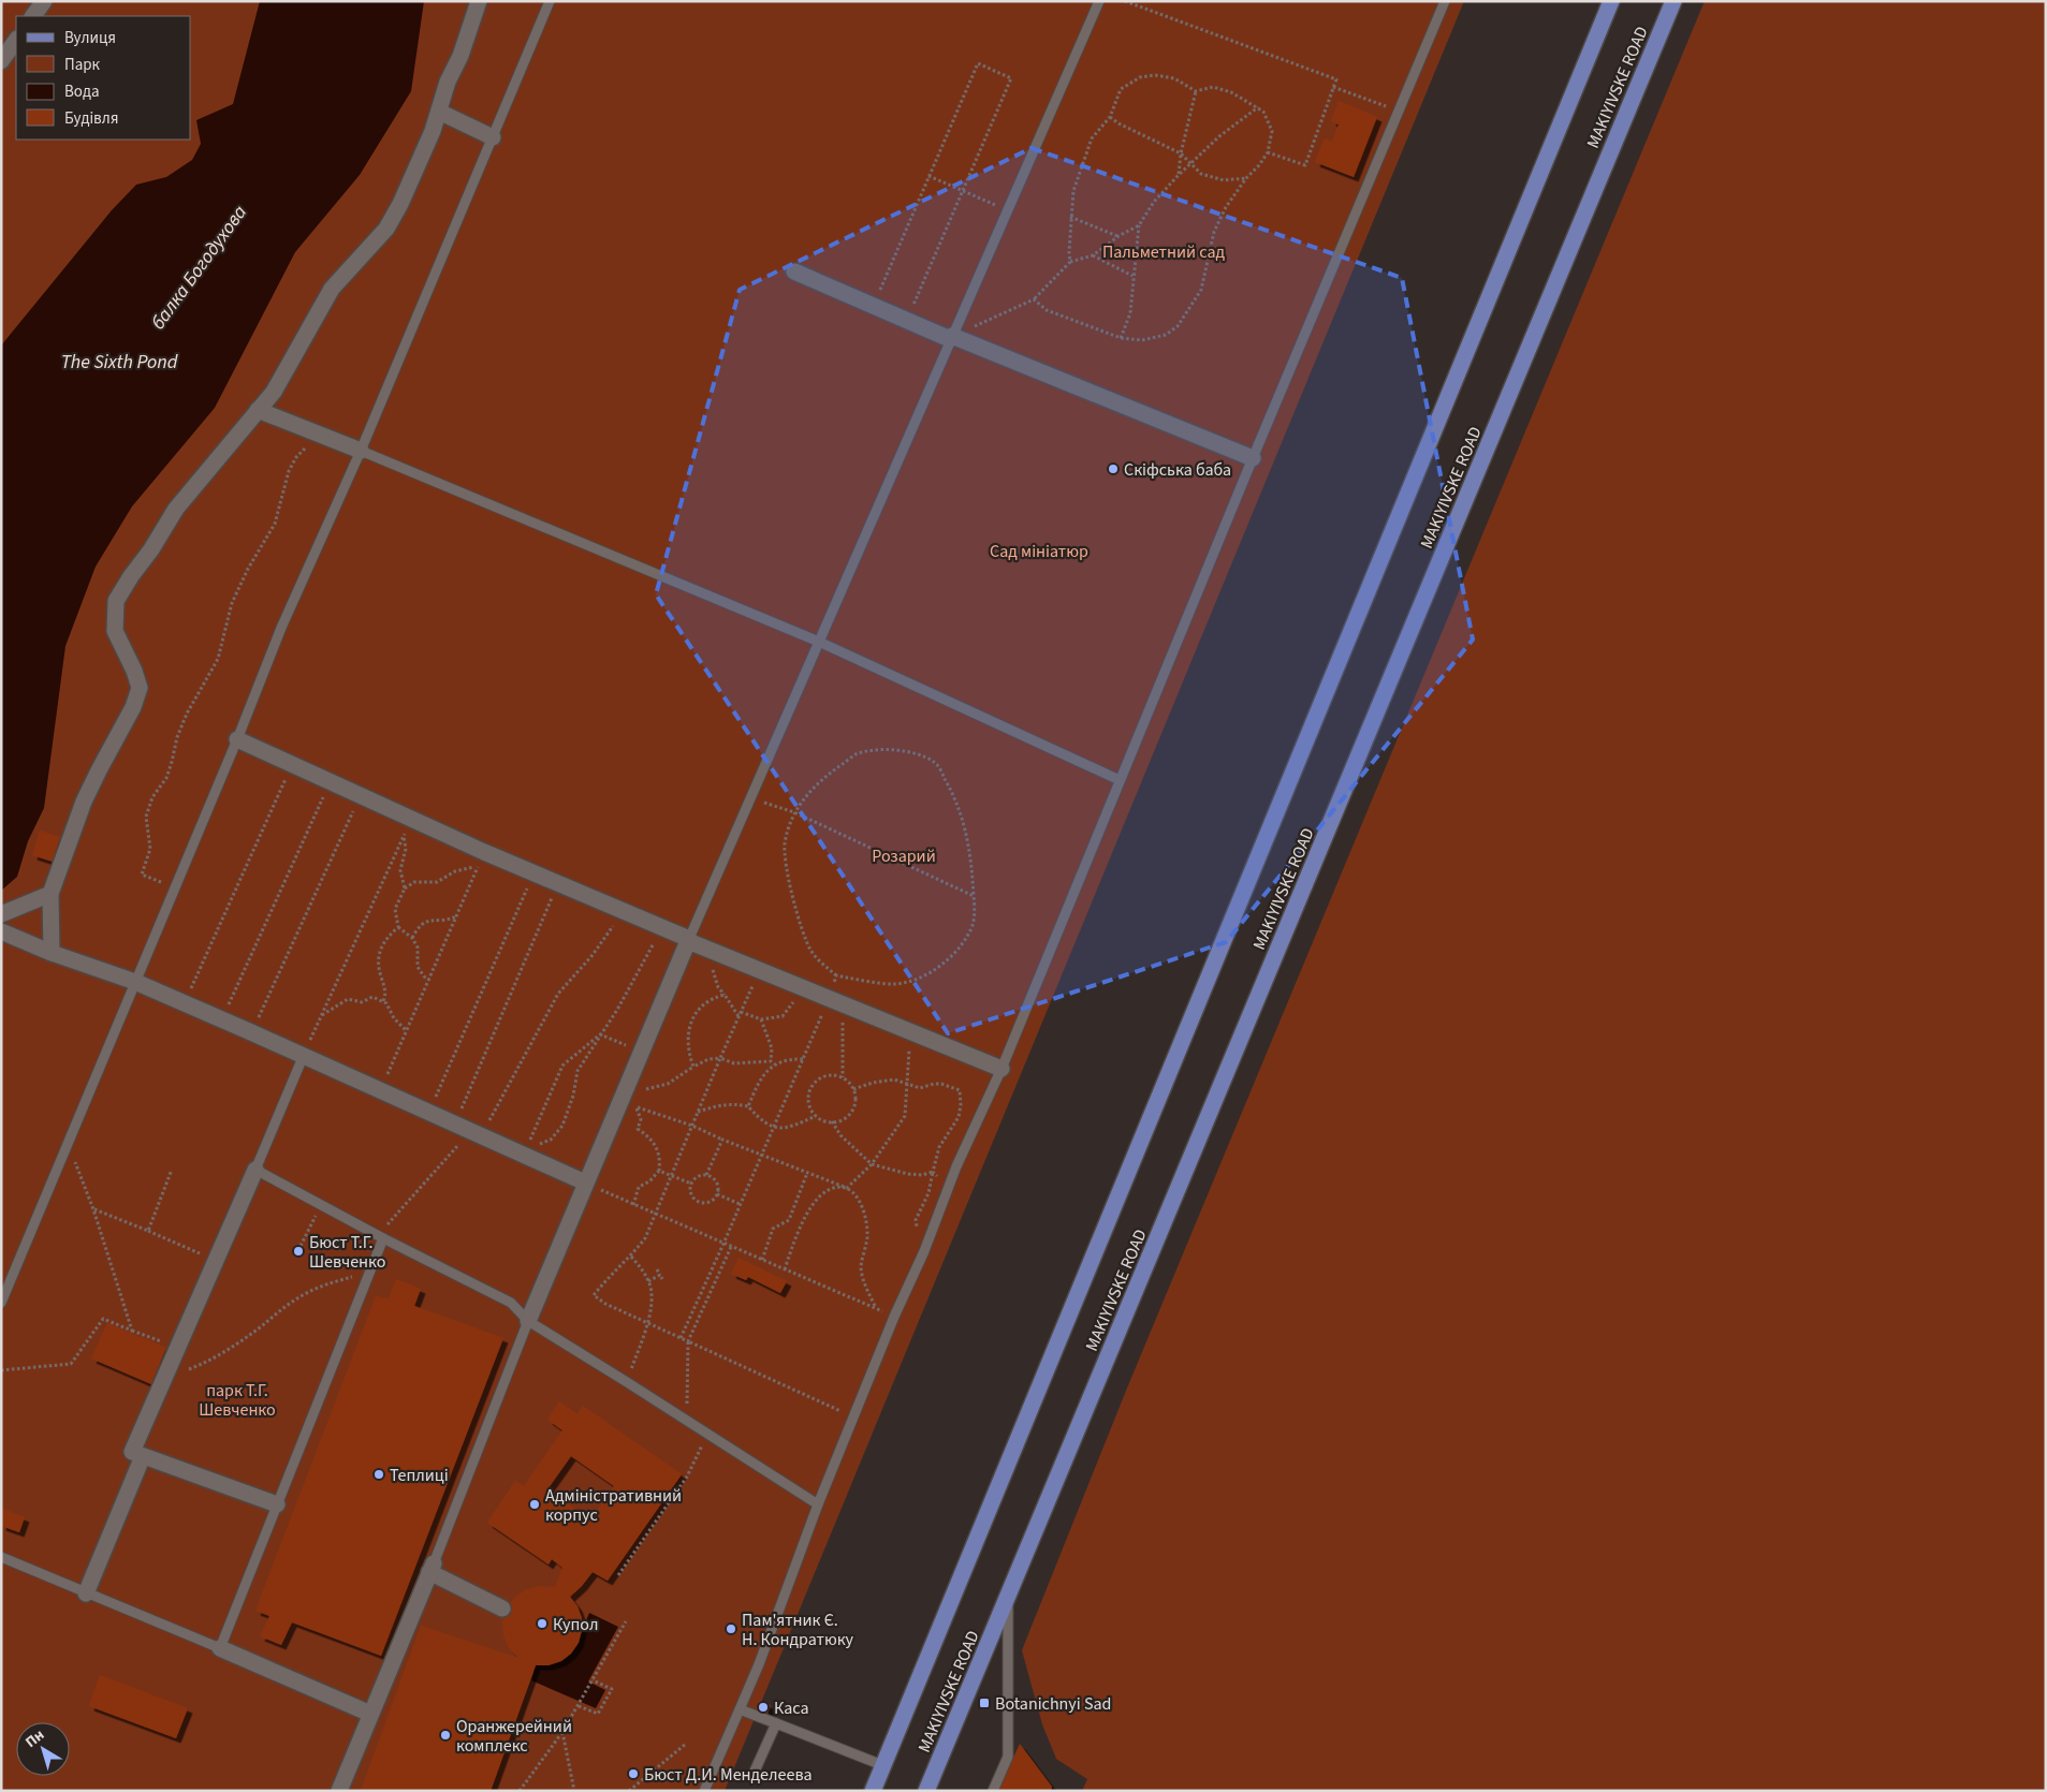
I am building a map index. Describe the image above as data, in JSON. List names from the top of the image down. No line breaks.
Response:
{"streets":{"main road":["MAKIYIVSKE ROAD"]},"water":["балка Богодухова","The Sixth Pond"],"parks":["Пальметний сад","Сад мініатюр","Розарий","парк Т.Г. Шевченко"],"places":{"other":["Скіфська баба","Бюст Т.Г. Шевченко","Теплиці","Адміністративний корпус","Купол","Пам'ятник Є. Н. Кондратюку","Каса","Оранжерейний комплекс","Бюст Д.И. Менделеева"],"transit":["Botanichnyi Sad"]},"legend":["Вулиця","Парк","Вода","Будівля"],"north":"top left"}
